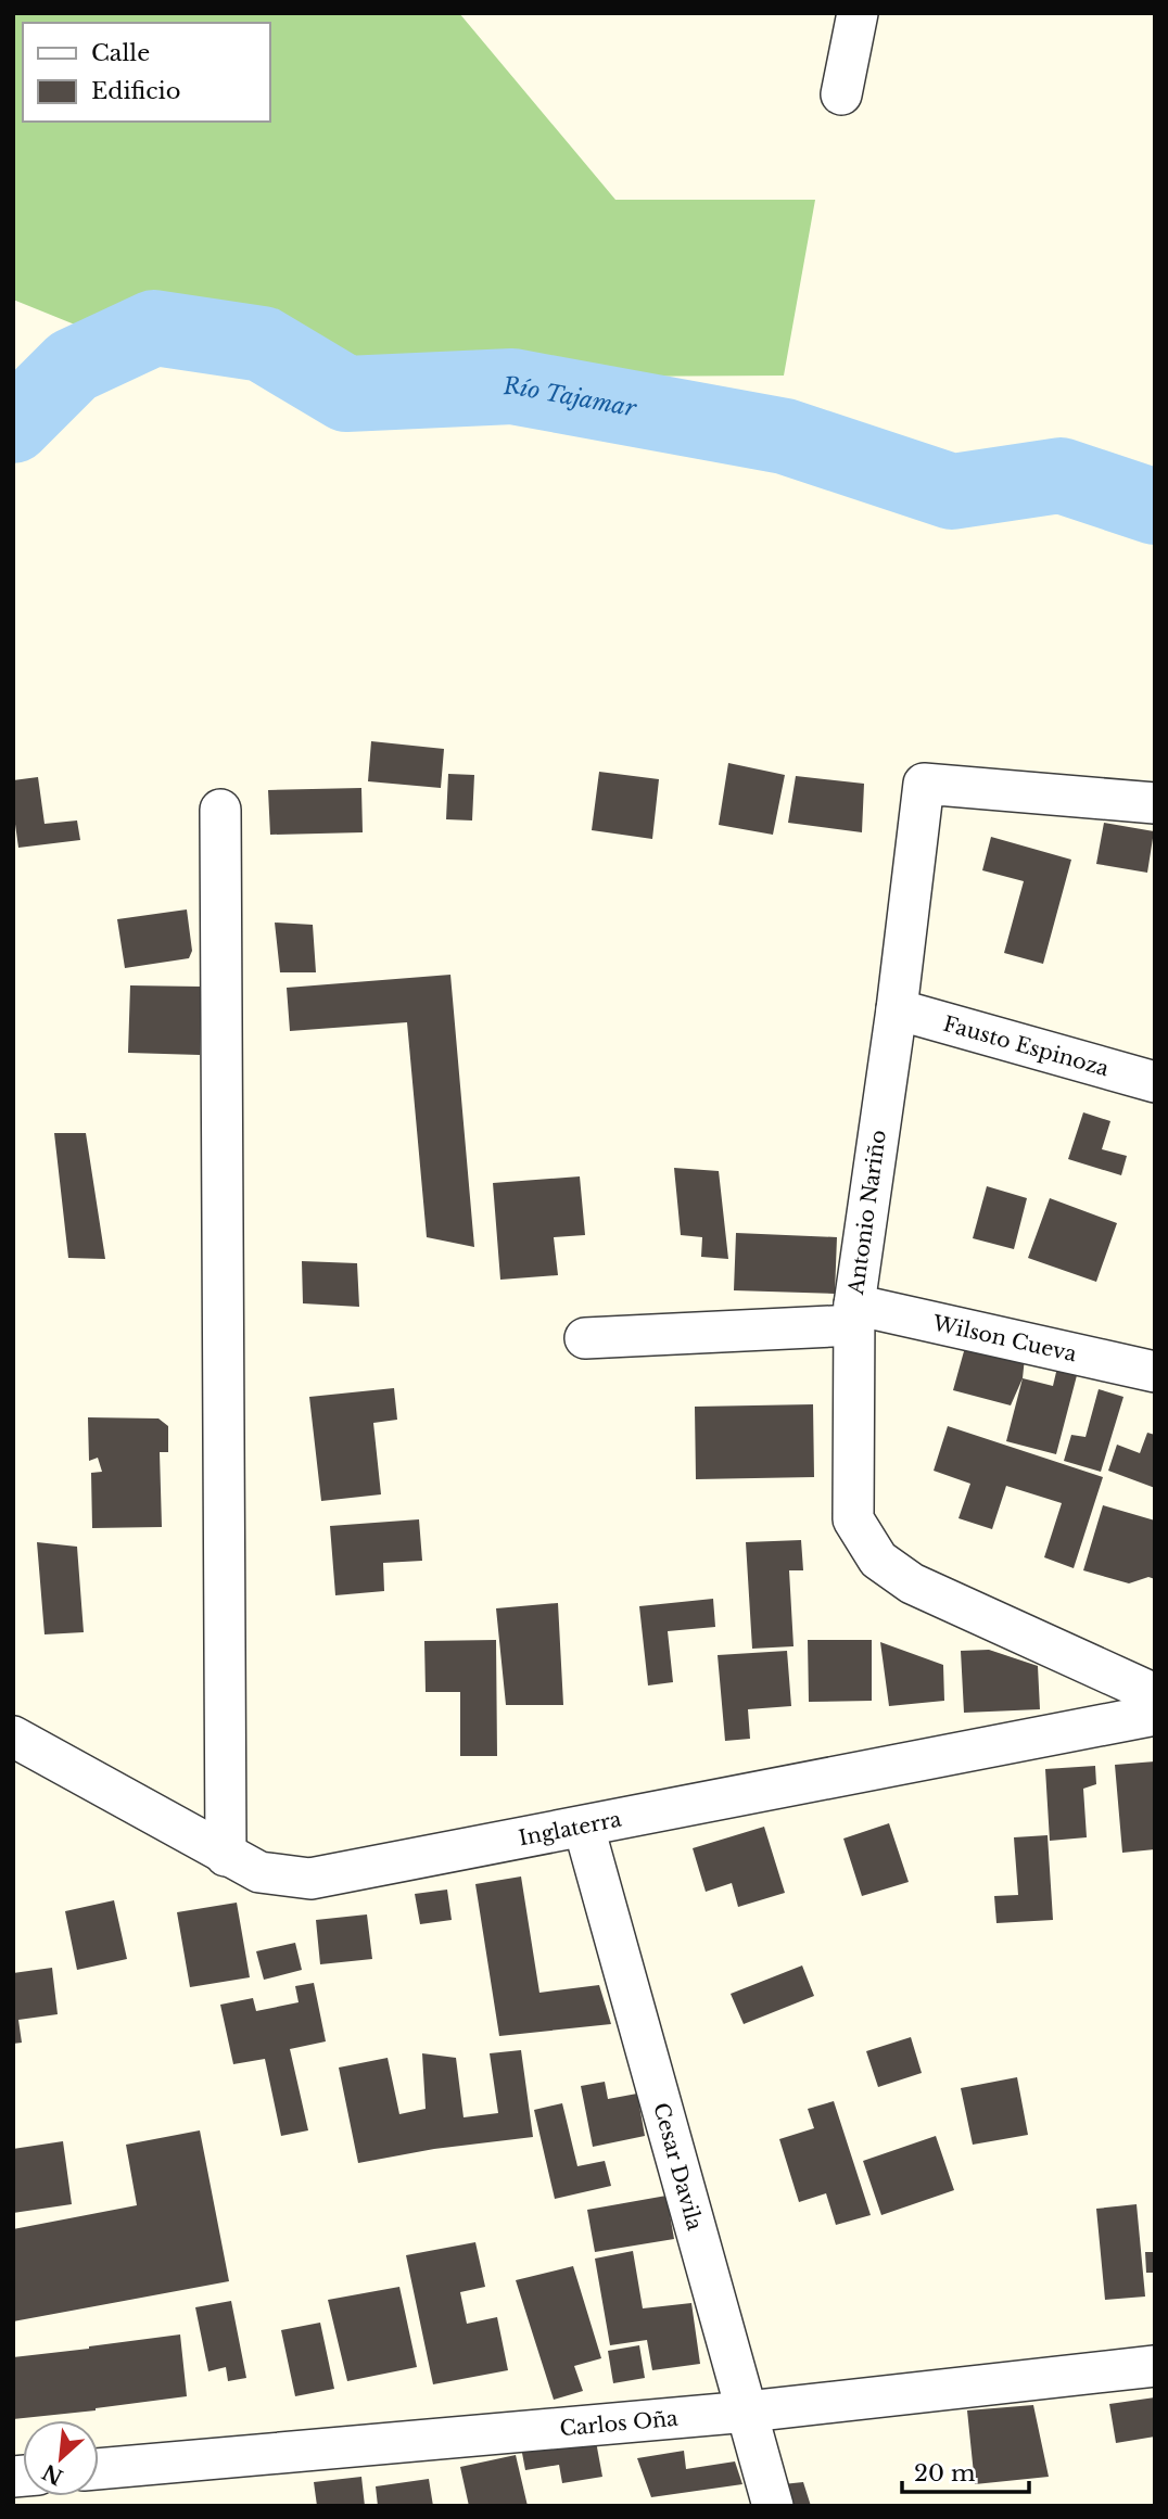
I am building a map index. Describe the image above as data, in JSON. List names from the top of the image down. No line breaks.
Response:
{"streets":{"street":["Fausto Espinoza","Antonio Nariño","Wilson Cueva","Inglaterra","Cesar Davila","Carlos Oña"]},"crossings":[["Fausto Espinoza","Antonio Nariño"],["Antonio Nariño","Wilson Cueva"],["Inglaterra","Cesar Davila"],["Cesar Davila","Carlos Oña"]],"water":["Río Tajamar"],"legend":["Calle","Edificio"],"scale_bar":"20 m","north":"bottom left"}
